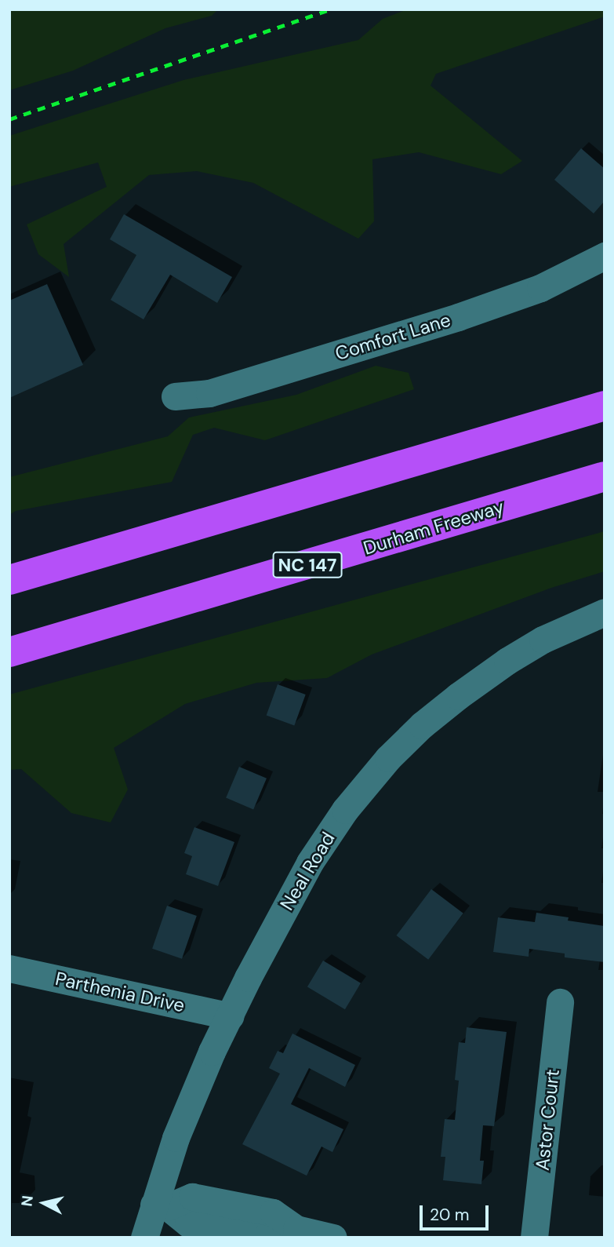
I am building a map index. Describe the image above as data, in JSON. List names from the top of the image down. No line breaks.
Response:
{"streets":{"highway":["Durham Freeway","NC 147"],"street":["Comfort Lane","Neal Road","Parthenia Drive","Astor Court"]},"crossings":[["Neal Road","Parthenia Drive"]],"scale_bar":"20 m","north":"left"}
